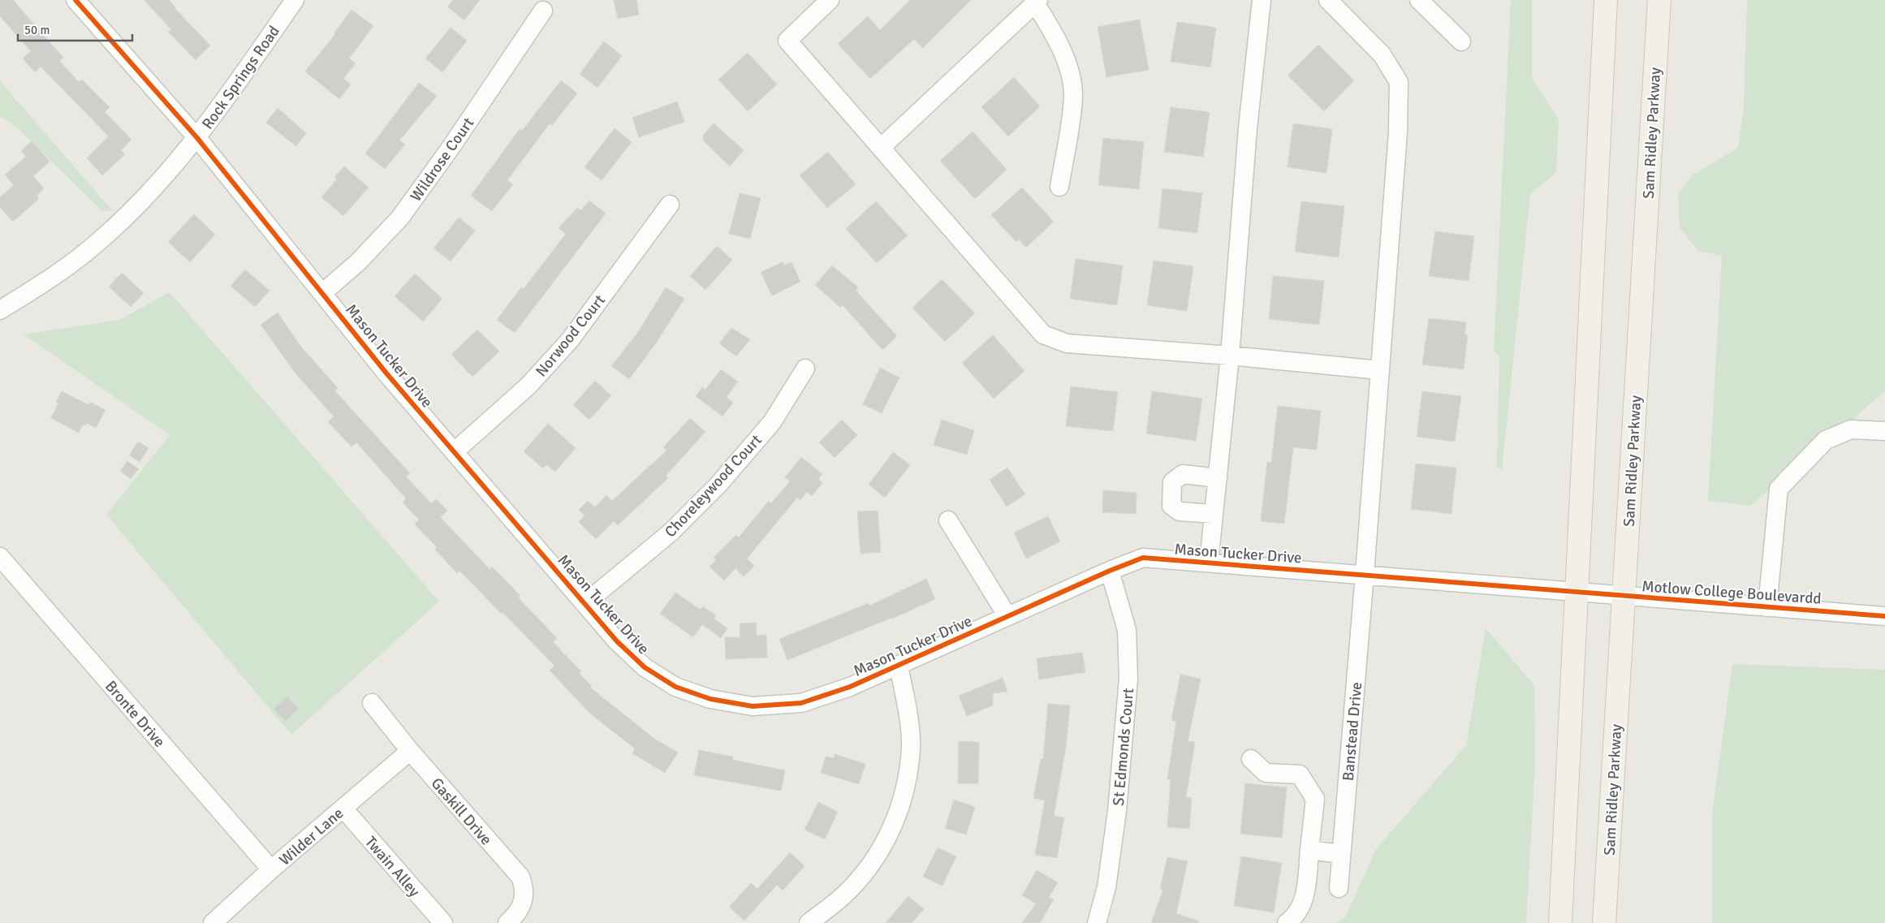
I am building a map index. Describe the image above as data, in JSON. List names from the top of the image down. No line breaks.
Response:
{"streets":{"main road":["Sam Ridley Parkway"],"street":["Rock Springs Road","Wildrose Court","Norwood Court","Mason Tucker Drive","Choreleywood Court","Motlow College Boulevardd","Bronte Drive","Banstead Drive","St Edmonds Court","Gaskill Drive","Wilder Lane","Twain Alley"]},"crossings":[["Rock Springs Road","Mason Tucker Drive"],["Sam Ridley Parkway","Motlow College Boulevardd"],["Wildrose Court","Mason Tucker Drive"],["Norwood Court","Mason Tucker Drive"],["Mason Tucker Drive","Choreleywood Court"],["Mason Tucker Drive","Motlow College Boulevardd"],["Mason Tucker Drive","Banstead Drive"],["Mason Tucker Drive","St Edmonds Court"],["Bronte Drive","Wilder Lane"],["Gaskill Drive","Wilder Lane"],["Wilder Lane","Twain Alley"]],"scale_bar":"50 m"}
